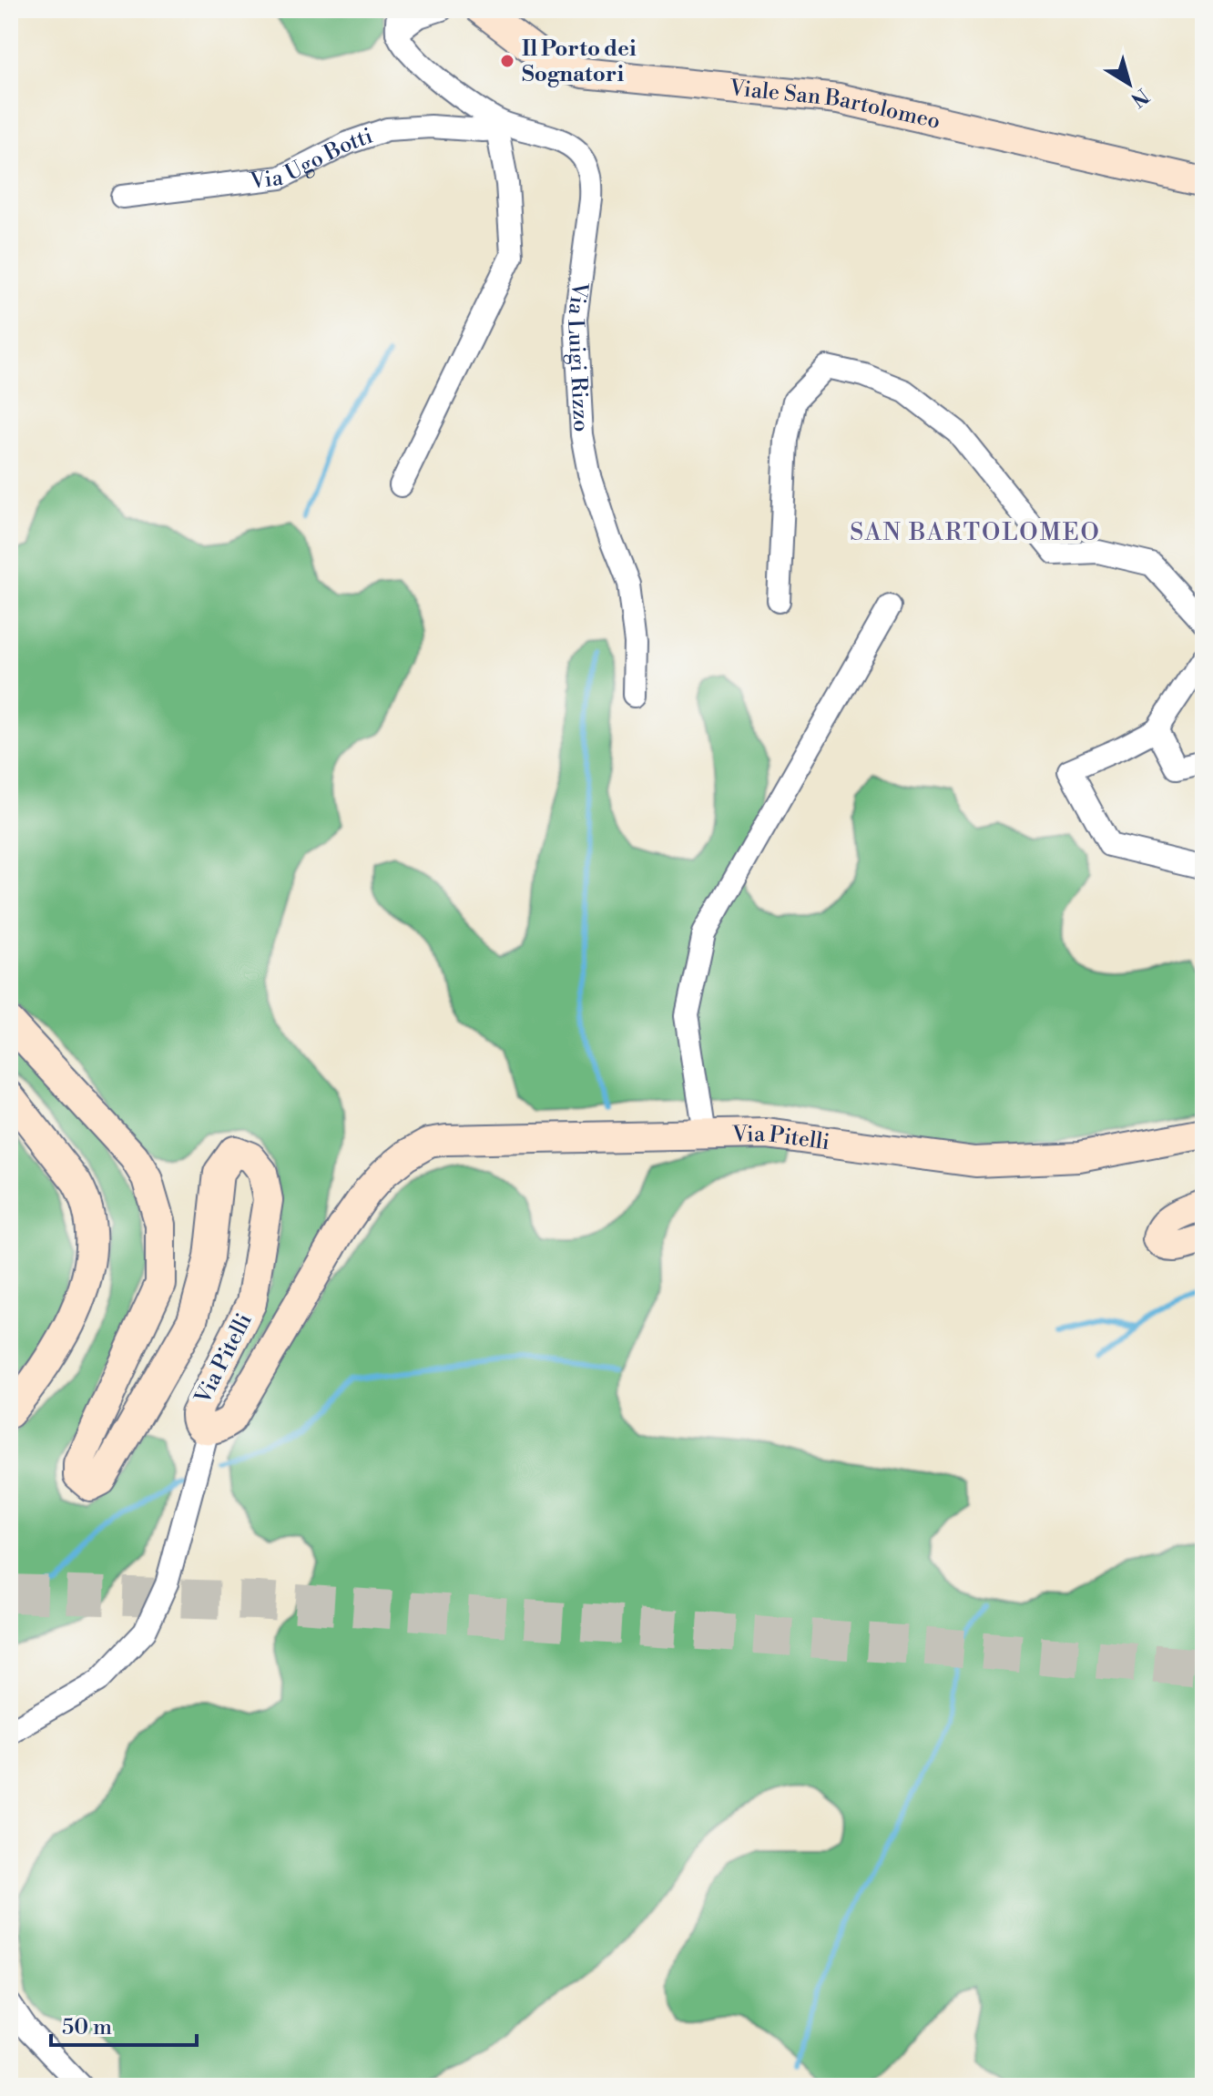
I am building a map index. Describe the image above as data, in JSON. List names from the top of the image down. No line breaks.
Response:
{"streets":{"street":["Viale San Bartolomeo","Via Ugo Botti","Via Luigi Rizzo","Via Pitelli"]},"crossings":[["Via Ugo Botti","Via Luigi Rizzo"]],"districts":["SAN BARTOLOMEO"],"places":["Il Porto dei Sognatori"],"scale_bar":"50 m","north":"bottom right"}
